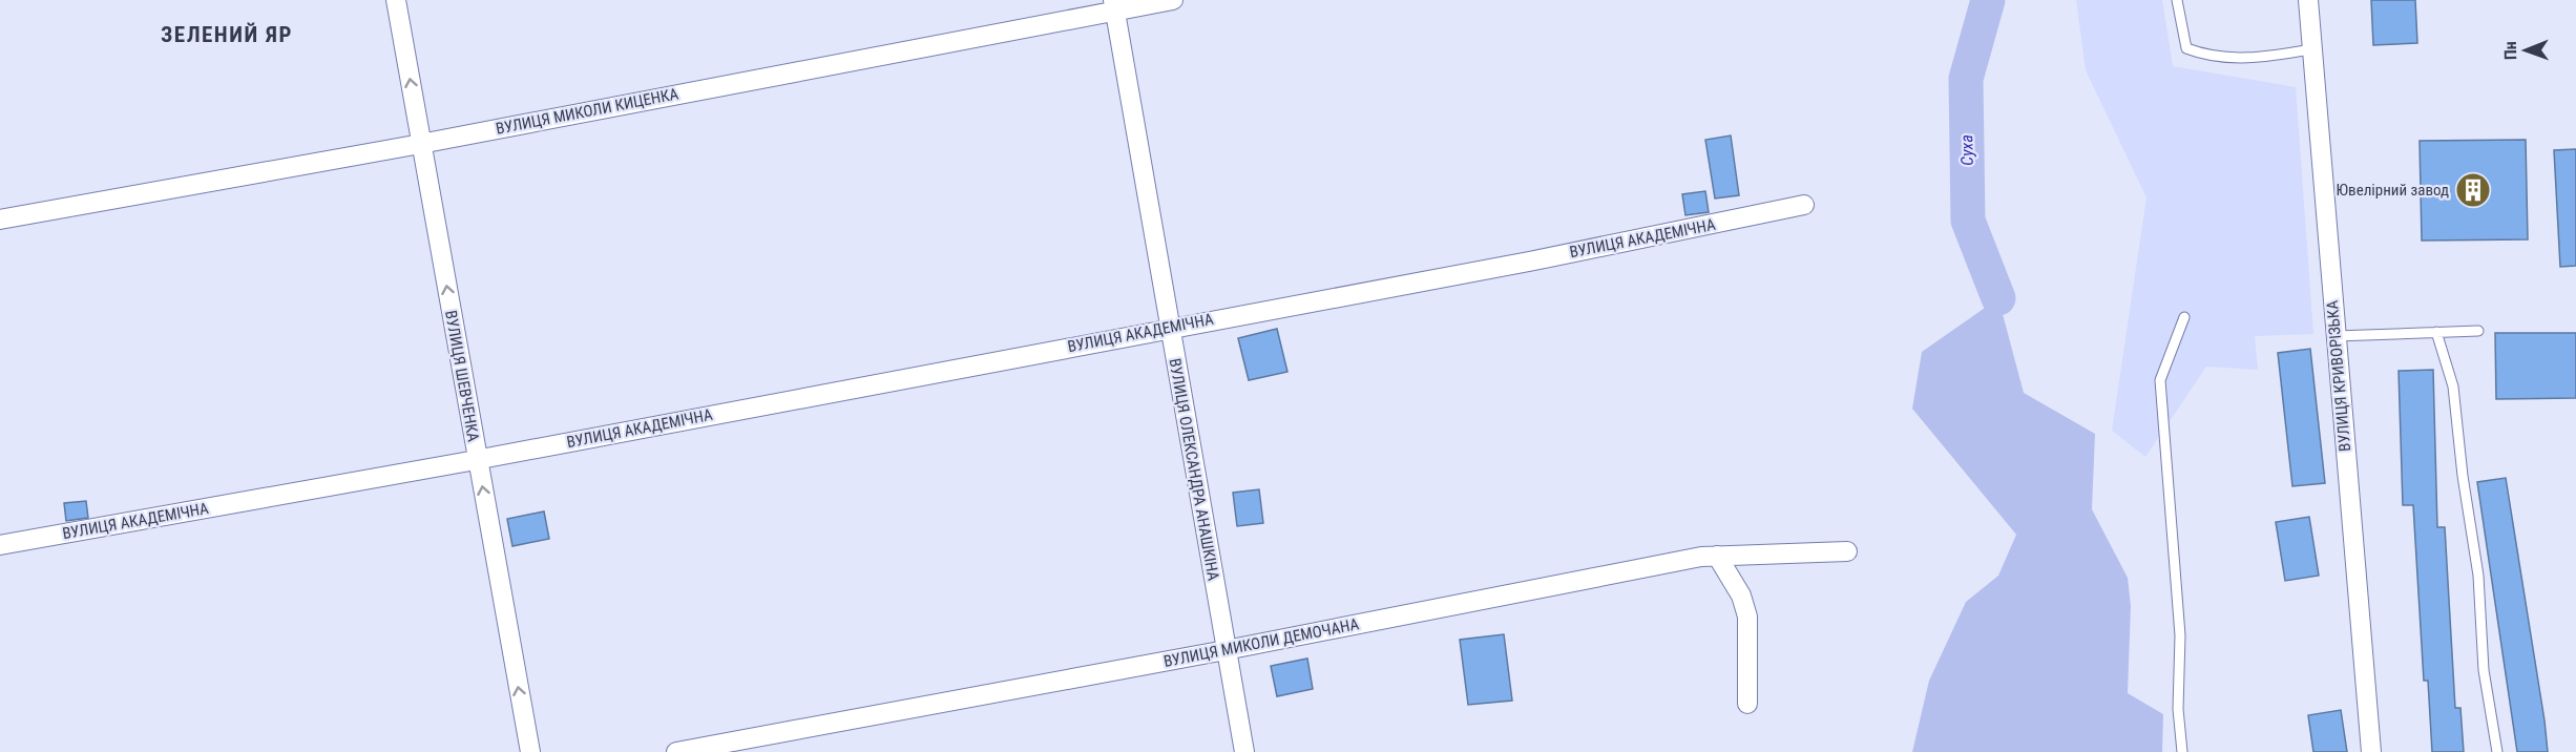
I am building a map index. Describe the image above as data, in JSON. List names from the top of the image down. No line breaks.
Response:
{"streets":{"street":["ВУЛИЦЯ МИКОЛИ КИЦЕНКА","ВУЛИЦЯ АКАДЕМІЧНА","ВУЛИЦЯ ШЕВЧЕНКА","ВУЛИЦЯ КРИВОРІЗЬКА","ВУЛИЦЯ ОЛЕКСАНДРА АНАШКІНА","ВУЛИЦЯ МИКОЛИ ДЕМОЧАНА"]},"crossings":[["ВУЛИЦЯ МИКОЛИ КИЦЕНКА","ВУЛИЦЯ ШЕВЧЕНКА"],["ВУЛИЦЯ МИКОЛИ КИЦЕНКА","ВУЛИЦЯ ОЛЕКСАНДРА АНАШКІНА"],["ВУЛИЦЯ АКАДЕМІЧНА","ВУЛИЦЯ ШЕВЧЕНКА"],["ВУЛИЦЯ АКАДЕМІЧНА","ВУЛИЦЯ ОЛЕКСАНДРА АНАШКІНА"],["ВУЛИЦЯ ОЛЕКСАНДРА АНАШКІНА","ВУЛИЦЯ МИКОЛИ ДЕМОЧАНА"]],"one_way":["ВУЛИЦЯ ШЕВЧЕНКА"],"districts":["ЗЕЛЕНИЙ ЯР"],"water":["Суха"],"places":{"building":["Ювелірний завод"]},"north":"left"}
